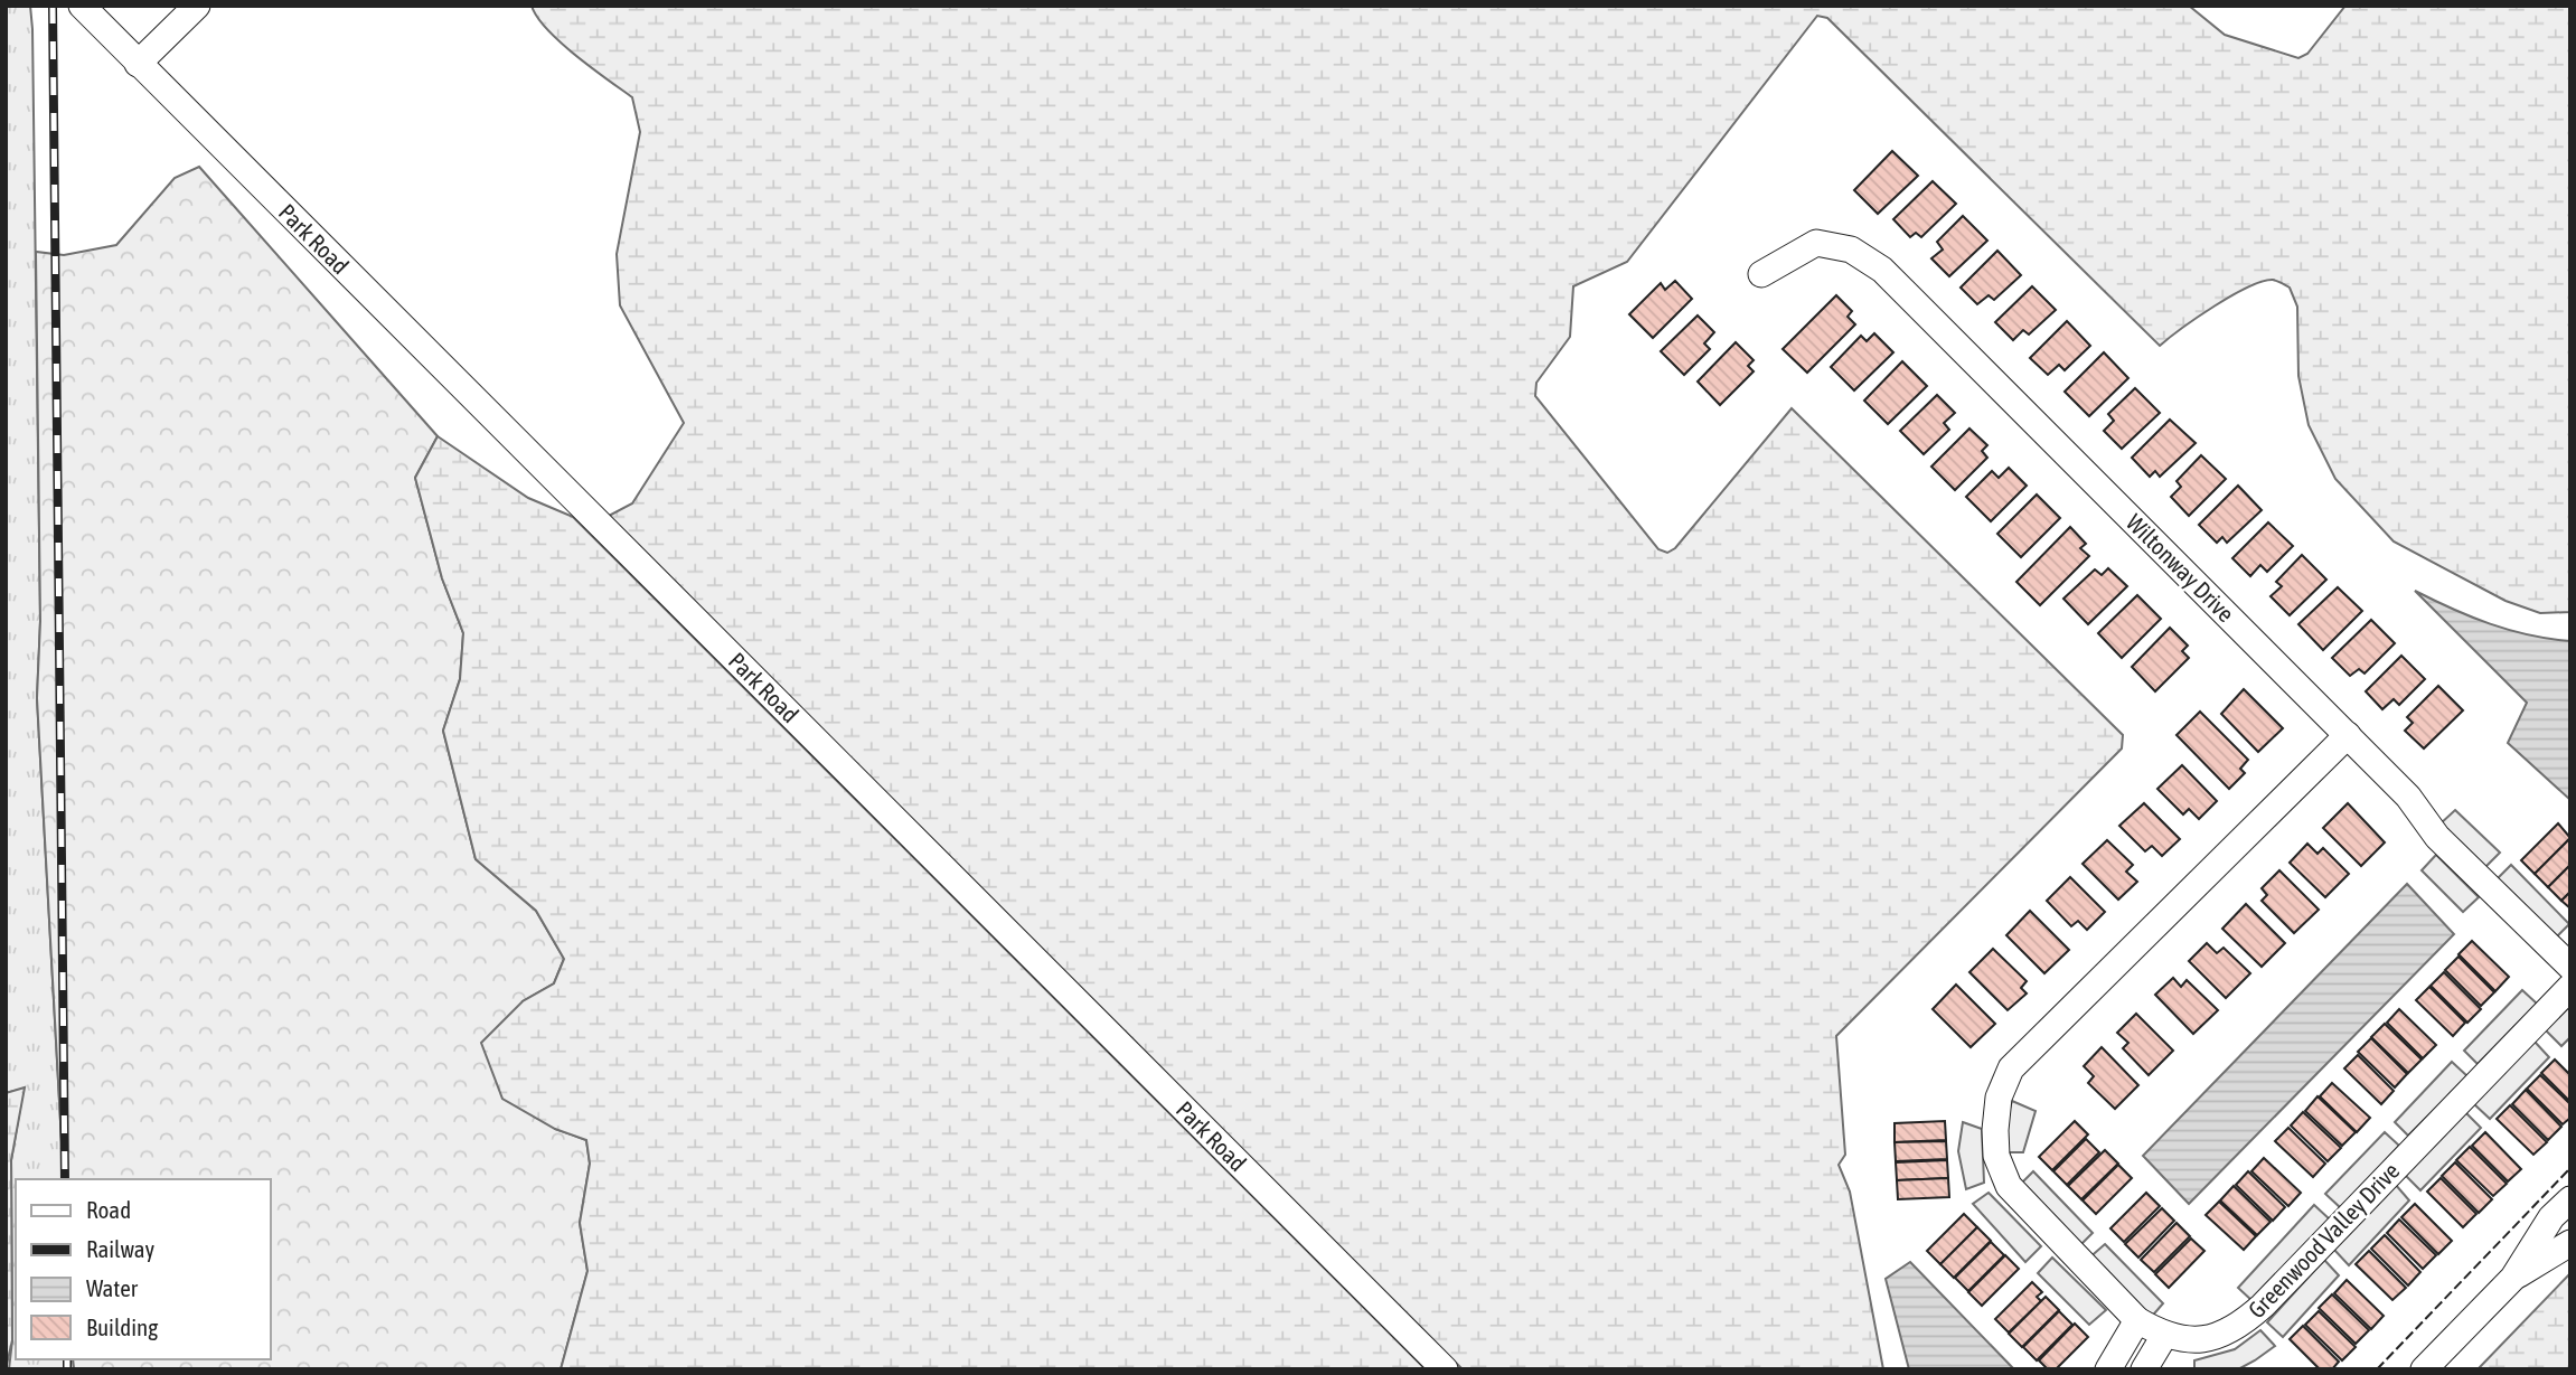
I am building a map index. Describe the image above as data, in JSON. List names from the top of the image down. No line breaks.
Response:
{"streets":{"street":["Park Road","Wiltonway Drive","Greenwood Valley Drive"]},"crossings":[["Wiltonway Drive","Greenwood Valley Drive"]],"legend":["Road","Railway","Water","Building"]}
